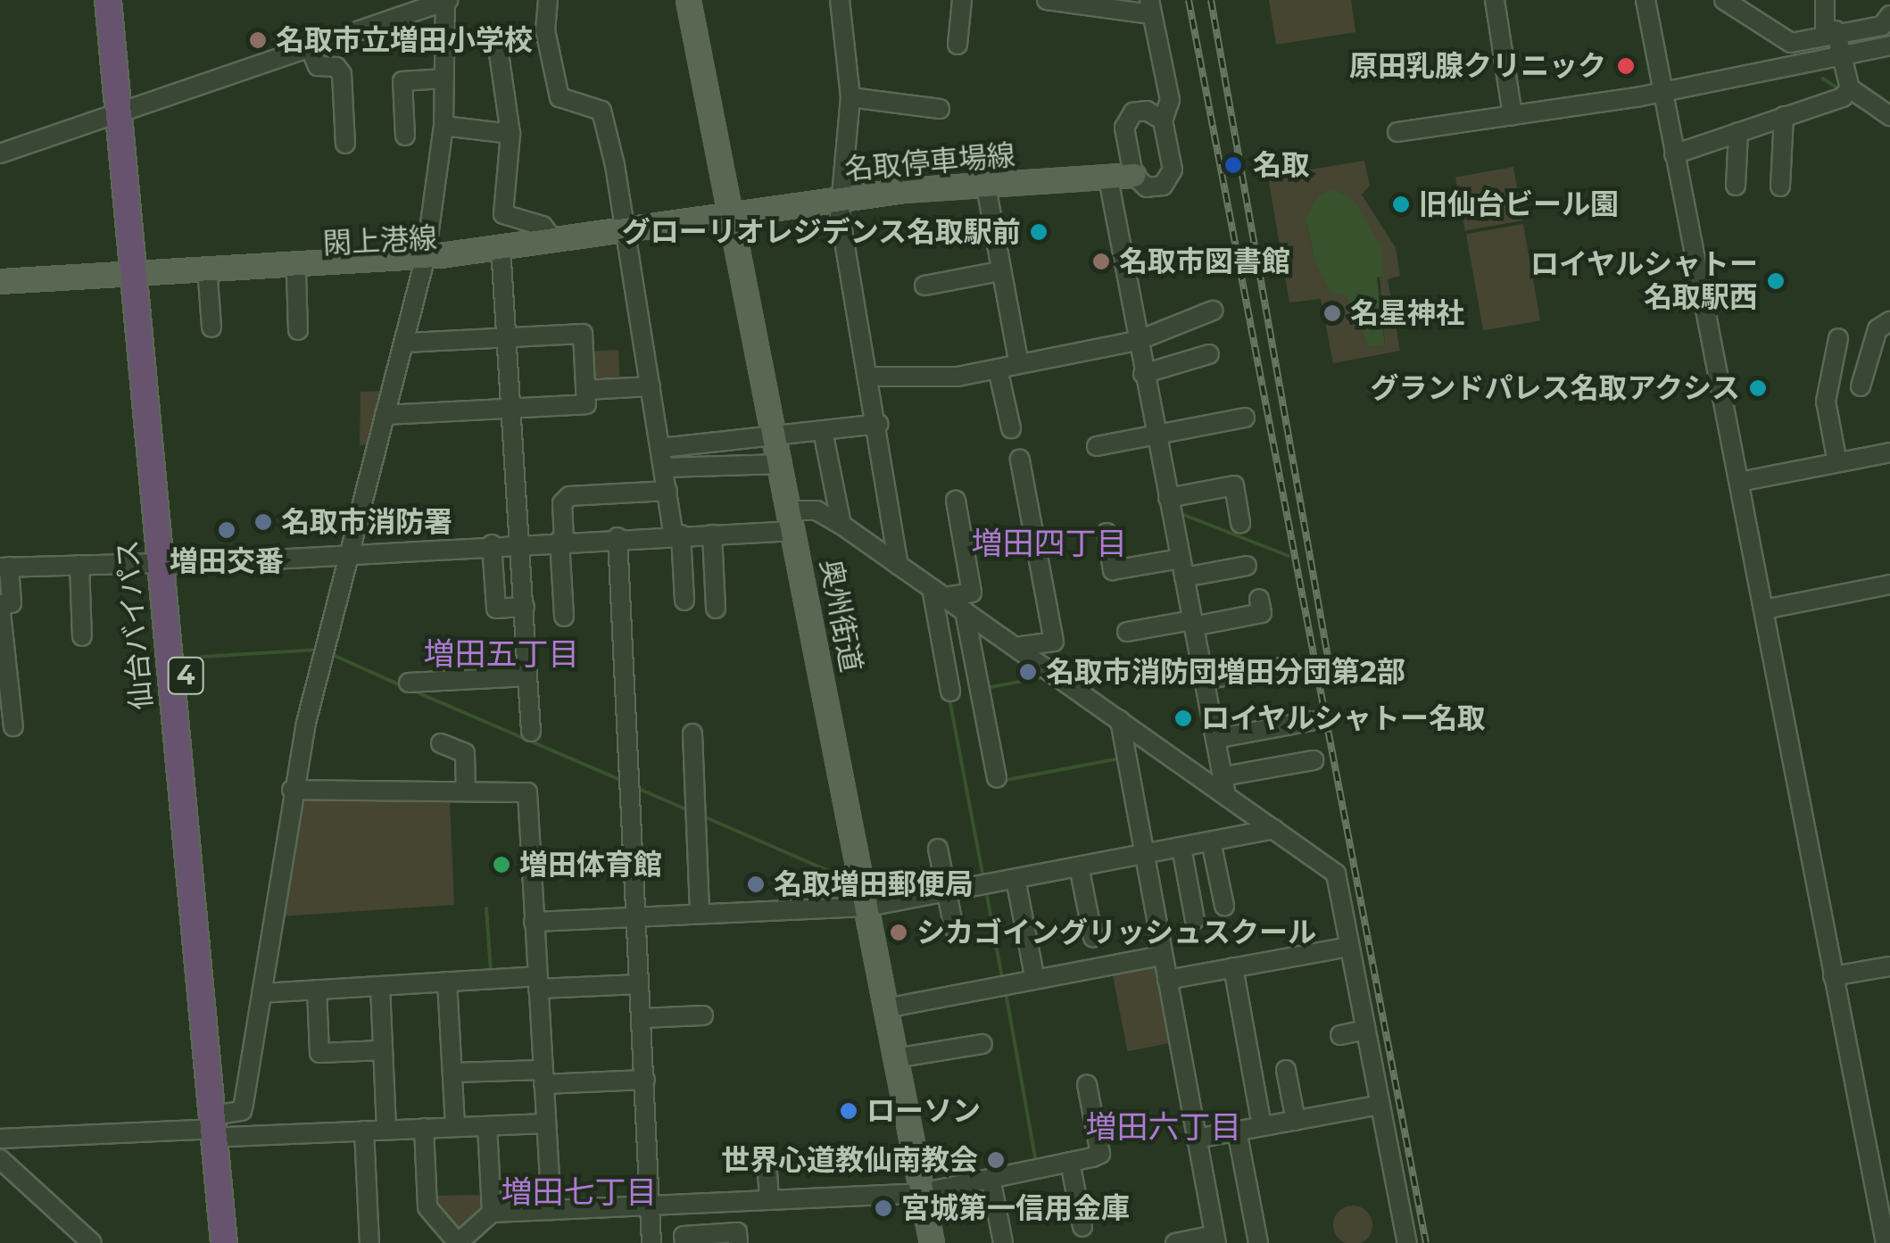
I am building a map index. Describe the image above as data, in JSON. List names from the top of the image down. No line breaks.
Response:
{"streets":{"highway":["仙台バイパス","4"],"main road":["名取停車場線","閖上港線","奥州街道"]},"crossings":[["名取停車場線","閖上港線"],["名取停車場線","奥州街道"],["閖上港線","奥州街道"],["閖上港線","仙台バイパス"]],"districts":["増田四丁目","増田五丁目","増田六丁目","増田七丁目"],"places":["名取市立増田小学校","原田乳腺クリニック","名取","旧仙台ビール園","グローリオレジデンス名取駅前","名取市図書館","ロイヤルシャトー 名取駅西","名星神社","グランドパレス名取アクシス","名取市消防署","増田交番","名取市消防団増田分団第2部","ロイヤルシャトー名取","増田体育館","名取増田郵便局","シカゴイングリッシュスクール","ローソン","世界心道教仙南教会","宮城第一信用金庫"]}
